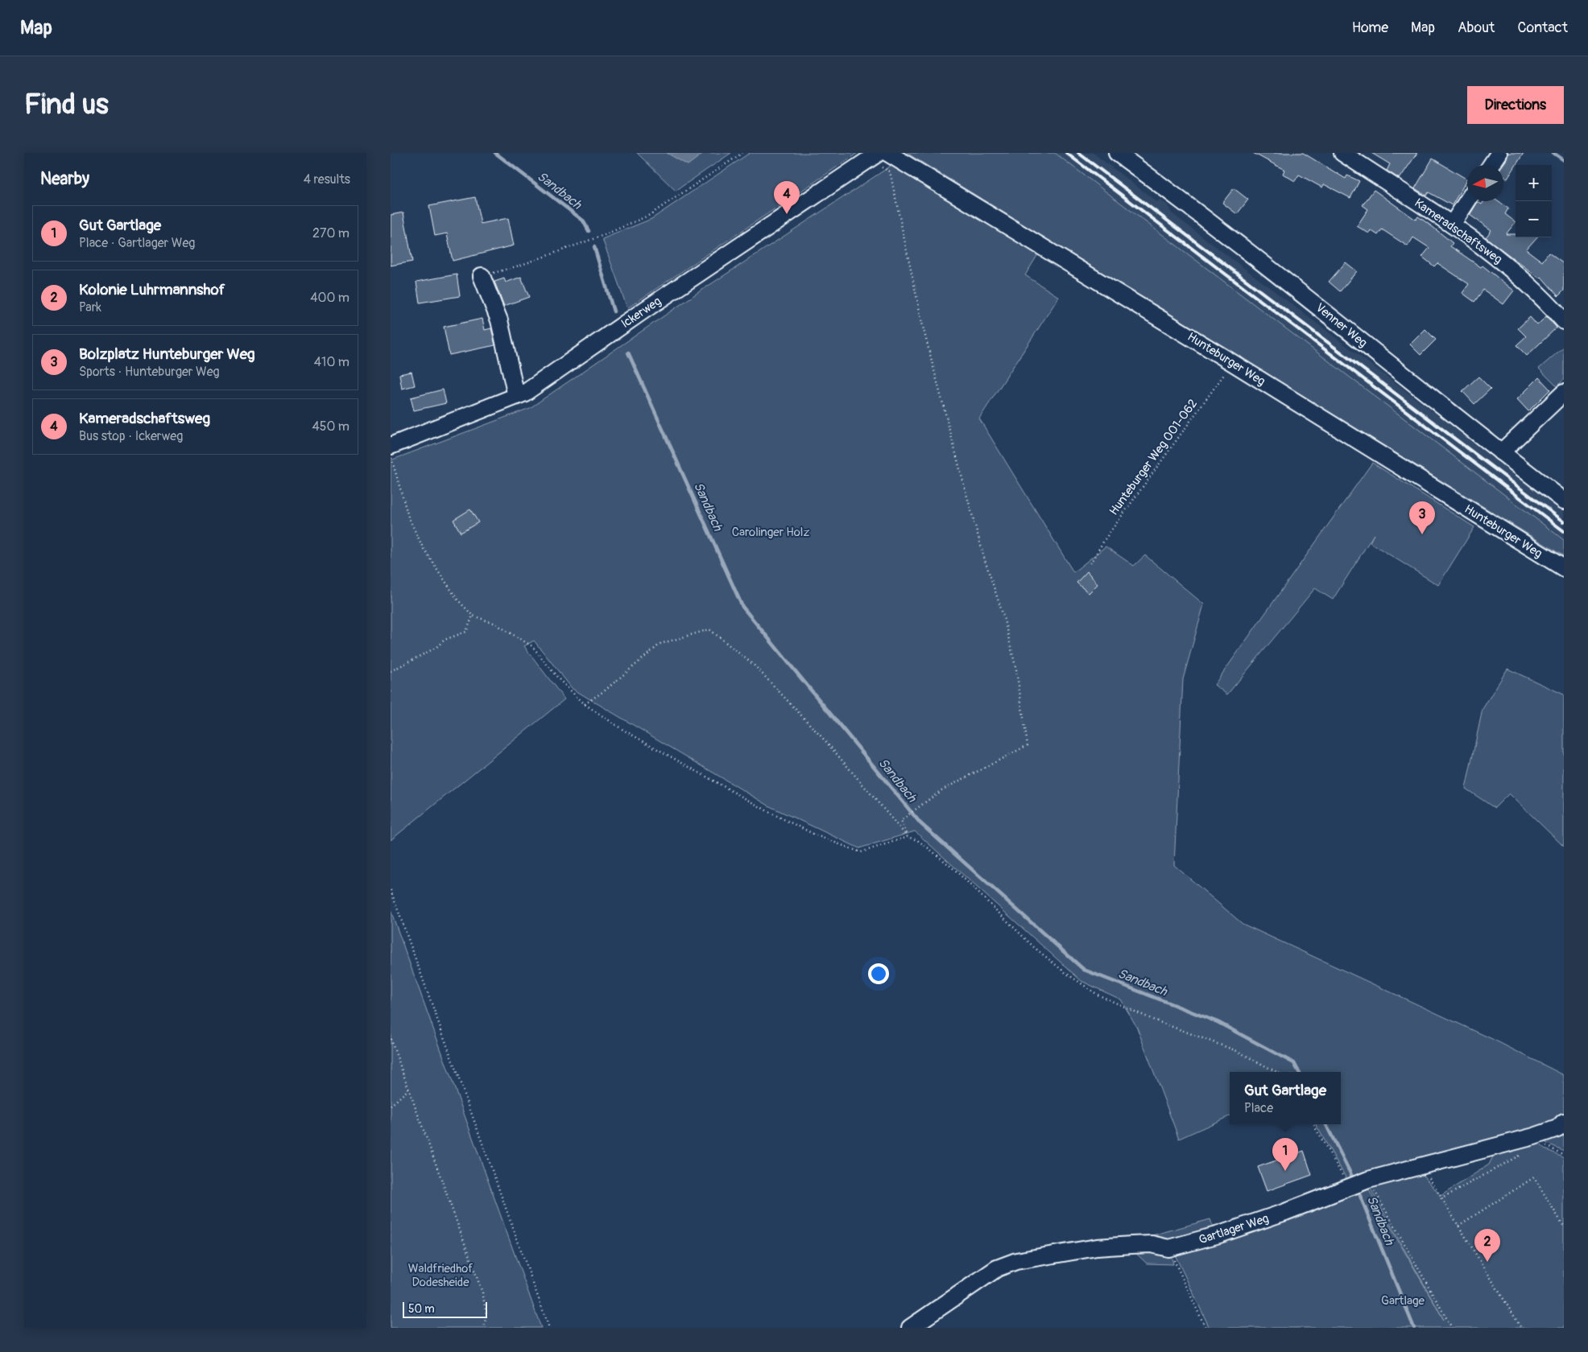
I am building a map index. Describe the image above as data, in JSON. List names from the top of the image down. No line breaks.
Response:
{"streets":{"street":["Kameradschaftsweg","Ickerweg","Venner Weg","Hunteburger Weg","Gartlager Weg"],"path":["Hunteburger Weg 001-062"]},"crossings":[["Ickerweg","Hunteburger Weg"],["Hunteburger Weg","Hunteburger Weg 001-062"]],"water":["Sandbach"],"parks":["Carolinger Holz","Waldfriedhof Dodesheide","Gartlage"],"scale_bar":"50 m","north":"left","page":{"header":"Map","nav":["Home","Map","About","Contact"],"buttons":"Directions","title":"Find us","heading":["Nearby","4 results"],"map_buttons":["+","−"],"pins":["4","3","1","2"],"list":[{"mark":"1","name":"Gut Gartlage","note":"Place · Gartlager Weg","value":"270 m"},{"mark":"2","name":"Kolonie Luhrmannshof","note":"Park","value":"400 m"},{"mark":"3","name":"Bolzplatz Hunteburger Weg","note":"Sports · Hunteburger Weg","value":"410 m"},{"mark":"4","name":"Kameradschaftsweg","note":"Bus stop · Ickerweg","value":"450 m"}],"popup":["Gut Gartlage","Place"],"scale":"50 m"}}
